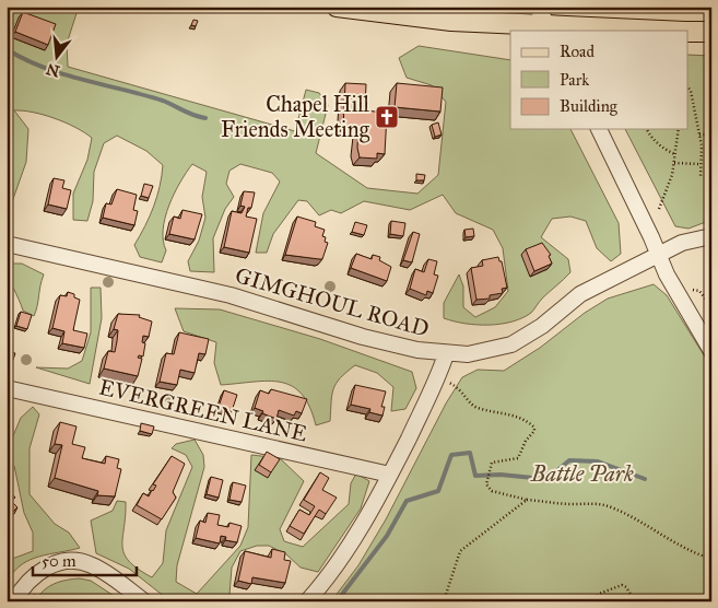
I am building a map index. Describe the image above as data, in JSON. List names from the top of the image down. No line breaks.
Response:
{"streets":{"street":["GIMGHOUL ROAD","EVERGREEN LANE"]},"parks":["Battle Park"],"places":{"church":["Chapel Hill Friends Meeting"]},"legend":["Road","Park","Building"],"scale_bar":"50 m","north":"bottom"}
